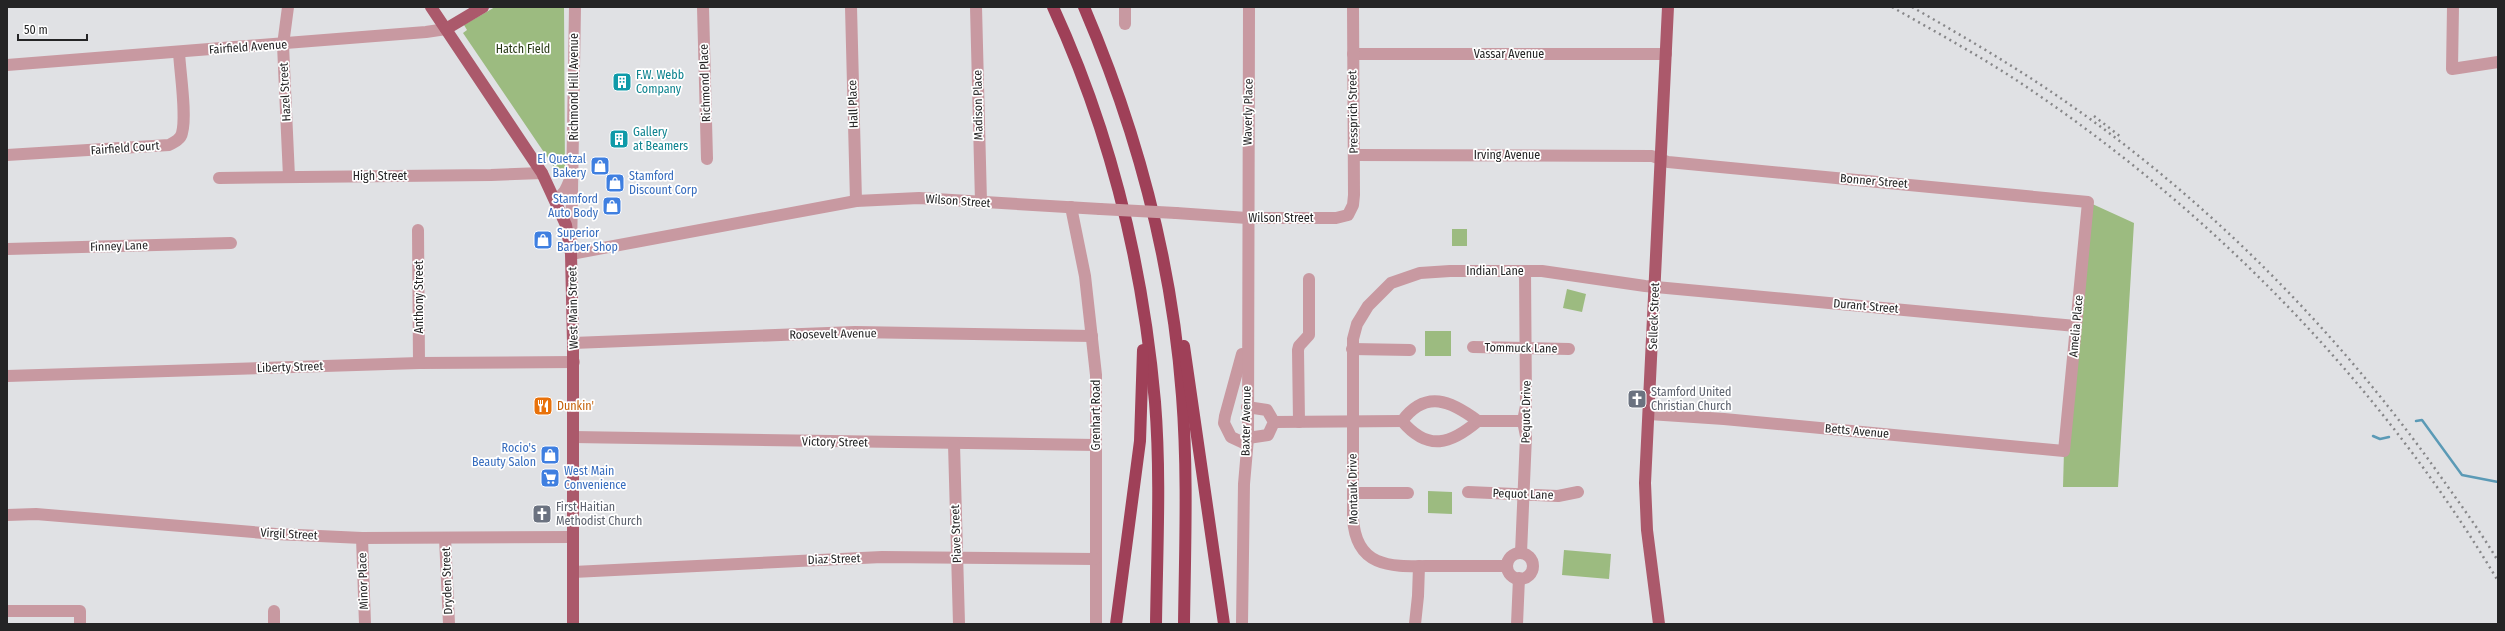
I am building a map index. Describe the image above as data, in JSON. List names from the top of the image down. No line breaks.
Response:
{"streets":{"main road":["Fairfield Avenue","West Main Street","Selleck Street"],"street":["Vassar Avenue","Richmond Place","Richmond Hill Avenue","Hazel Street","Hall Place","Madison Place","Waverly Place","Pressprich Street","Fairfield Court","Irving Avenue","High Street","Bonner Street","Wilson Street","Finney Lane","Indian Lane","Anthony Street","Durant Street","Amelia Place","Roosevelt Avenue","Tommuck Lane","Liberty Street","Pequot Drive","Grenhart Road","Baxter Avenue","Betts Avenue","Victory Street","Montauk Drive","Pequot Lane","Virgil Street","Piave Street","Diaz Street","Minor Place","Dryden Street"]},"crossings":[["Fairfield Avenue","Hazel Street"],["Fairfield Avenue","Fairfield Court"],["Fairfield Avenue","West Main Street"],["Vassar Avenue","Pressprich Street"],["Vassar Avenue","Selleck Street"],["Richmond Hill Avenue","Wilson Street"],["Richmond Hill Avenue","West Main Street"],["Hazel Street","High Street"],["Hall Place","Wilson Street"],["Madison Place","Wilson Street"],["Waverly Place","Wilson Street"],["Waverly Place","Baxter Avenue"],["Pressprich Street","Irving Avenue"],["Pressprich Street","Wilson Street"],["Irving Avenue","Bonner Street"],["Irving Avenue","Selleck Street"],["High Street","West Main Street"],["Bonner Street","Selleck Street"],["Bonner Street","Amelia Place"],["Wilson Street","West Main Street"],["Wilson Street","Grenhart Road"],["Wilson Street","Baxter Avenue"],["Indian Lane","Durant Street"],["Indian Lane","Selleck Street"],["Indian Lane","Pequot Drive"],["Indian Lane","Montauk Drive"],["Anthony Street","Liberty Street"],["Durant Street","Selleck Street"],["Durant Street","Amelia Place"],["West Main Street","Roosevelt Avenue"],["West Main Street","Liberty Street"],["West Main Street","Victory Street"],["West Main Street","Virgil Street"],["West Main Street","Diaz Street"],["Selleck Street","Betts Avenue"],["Amelia Place","Betts Avenue"],["Roosevelt Avenue","Grenhart Road"],["Tommuck Lane","Pequot Drive"],["Pequot Drive","Montauk Drive"],["Pequot Drive","Pequot Lane"],["Grenhart Road","Victory Street"],["Grenhart Road","Diaz Street"],["Victory Street","Piave Street"],["Virgil Street","Minor Place"],["Virgil Street","Dryden Street"],["Piave Street","Diaz Street"]],"parks":["Hatch Field"],"places":{"building":["F.W. Webb Company","Gallery at Beamers"],"shop":["El Quetzal Bakery","Stamford Discount Corp","Stamford Auto Body","Superior Barber Shop","Rocio's Beauty Salon"],"church":["Stamford United Christian Church","First Haitian Methodist Church"],"restaurant":["Dunkin'"],"supermarket":["West Main Convenience"]},"scale_bar":"50 m"}
